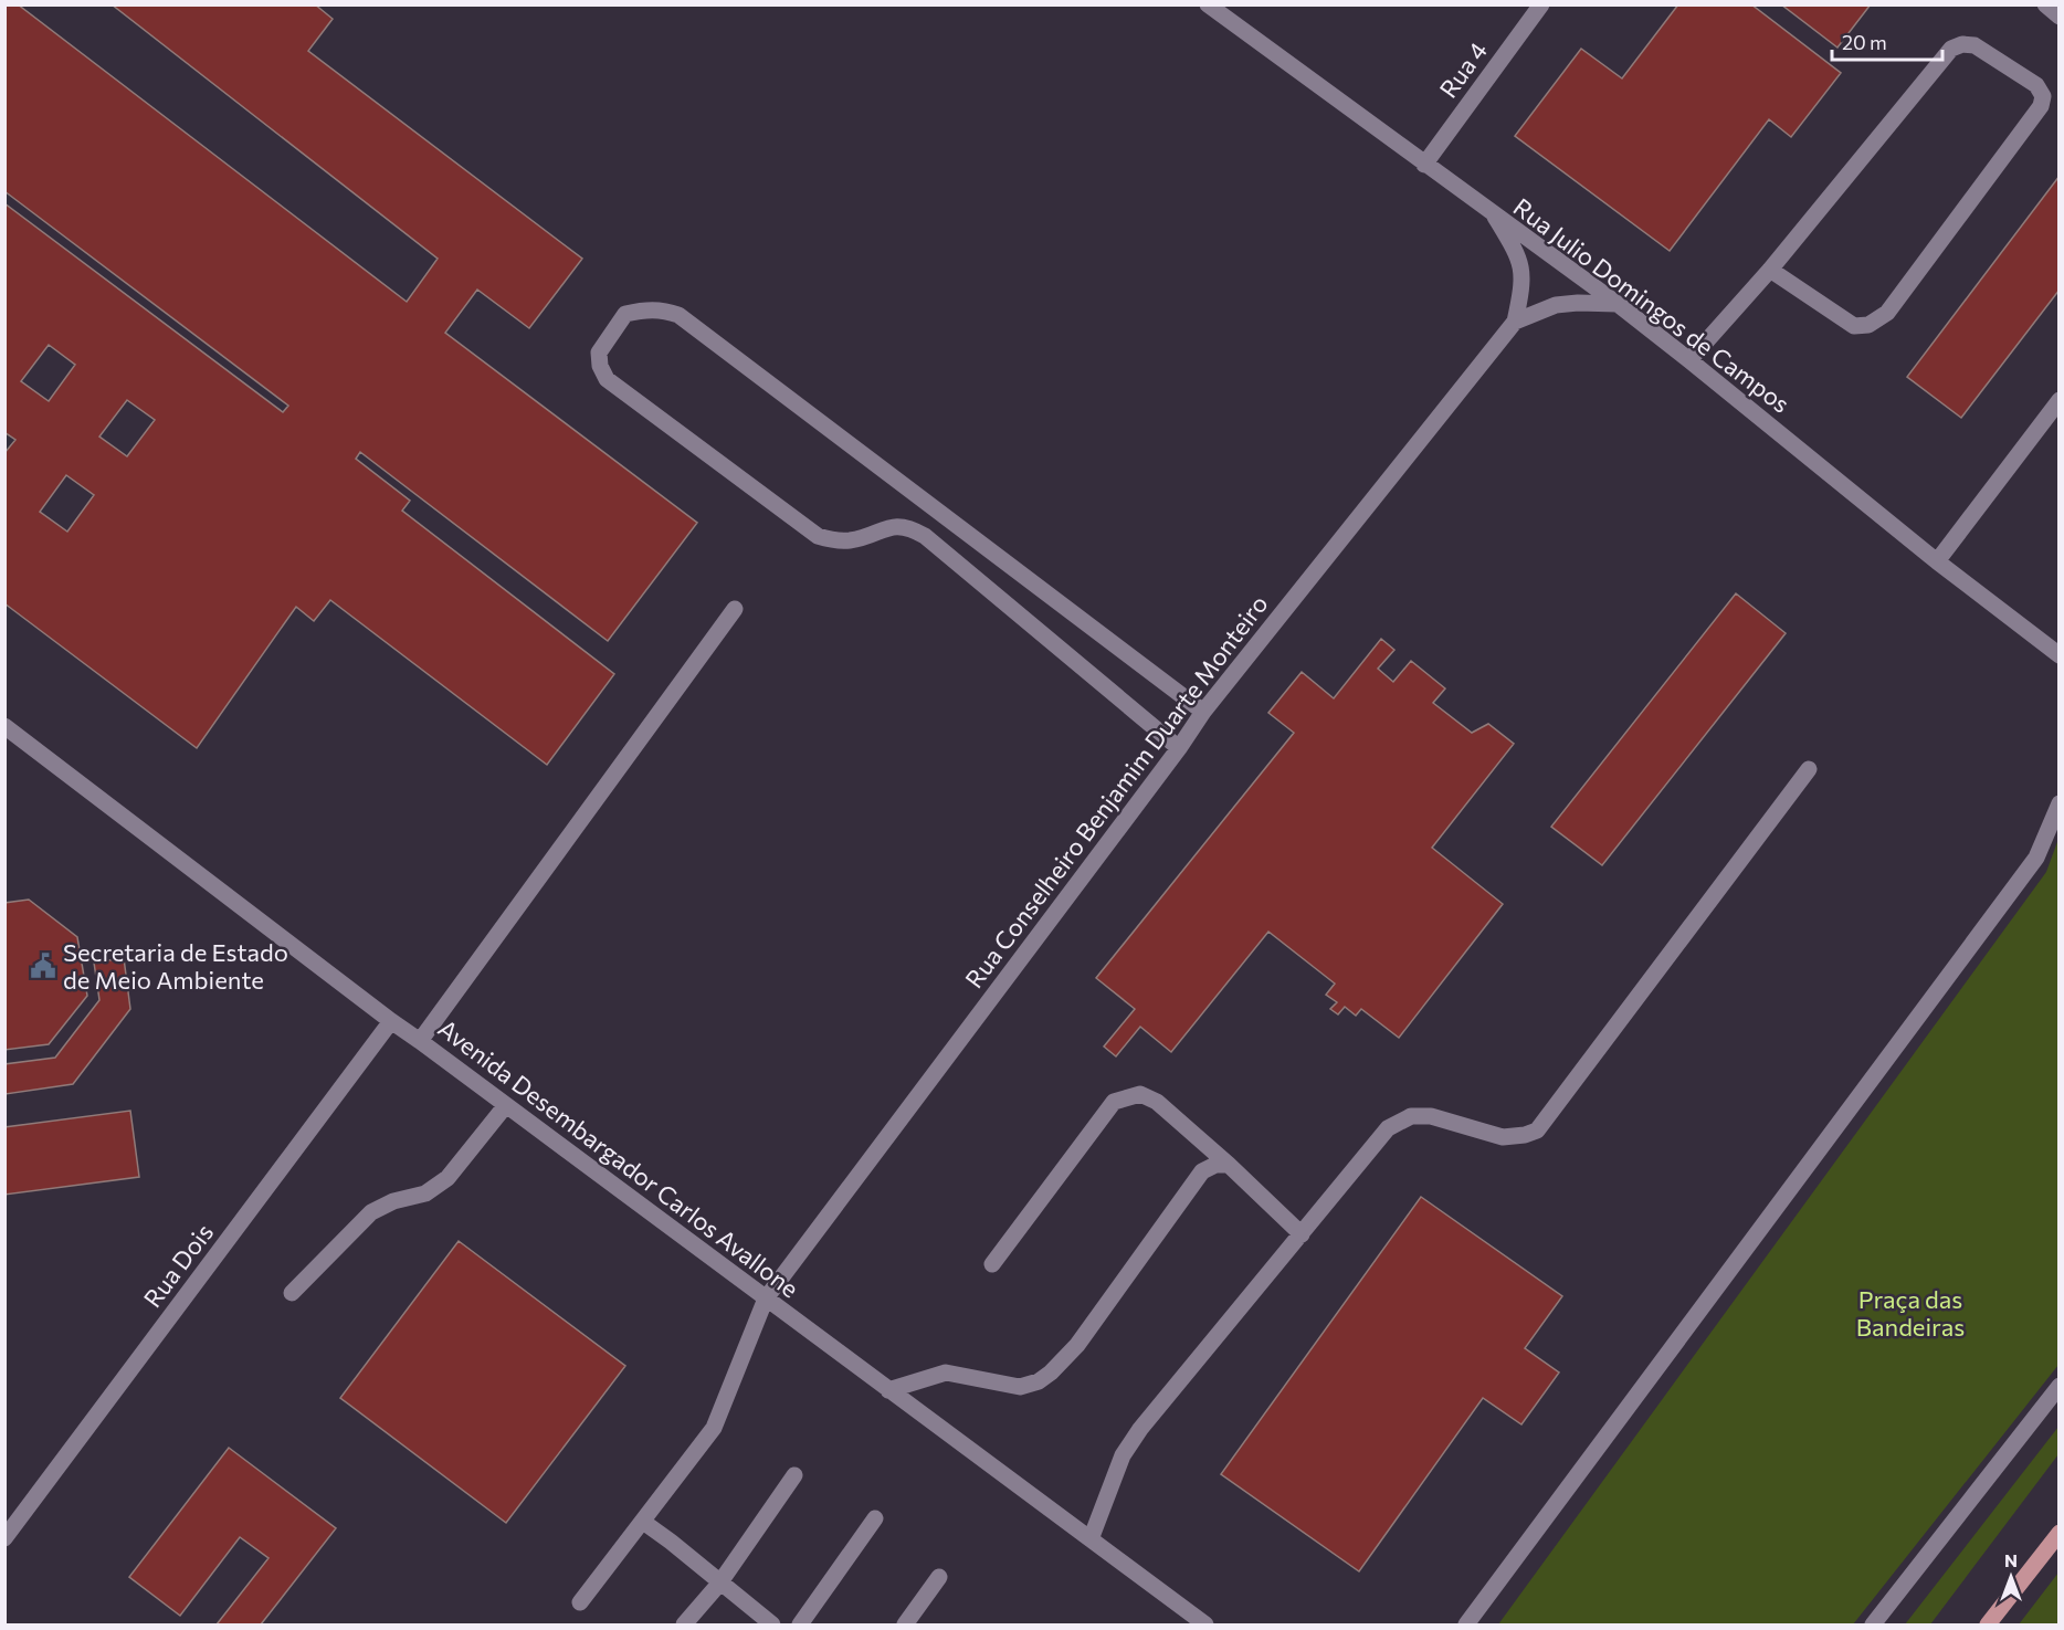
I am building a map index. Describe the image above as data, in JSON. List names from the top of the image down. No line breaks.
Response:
{"streets":{"street":["Rua 4","Rua Julio Domingos de Campos","Rua Conselheiro Benjamim Duarte Monteiro","Avenida Desembargador Carlos Avallone","Rua Dois"]},"crossings":[["Rua 4","Rua Julio Domingos de Campos"],["Rua Julio Domingos de Campos","Rua Conselheiro Benjamim Duarte Monteiro"],["Rua Conselheiro Benjamim Duarte Monteiro","Avenida Desembargador Carlos Avallone"],["Avenida Desembargador Carlos Avallone","Rua Dois"]],"parks":["Praça das Bandeiras"],"places":{"public building":["Secretaria de Estado de Meio Ambiente"]},"scale_bar":"20 m","north":"top"}
